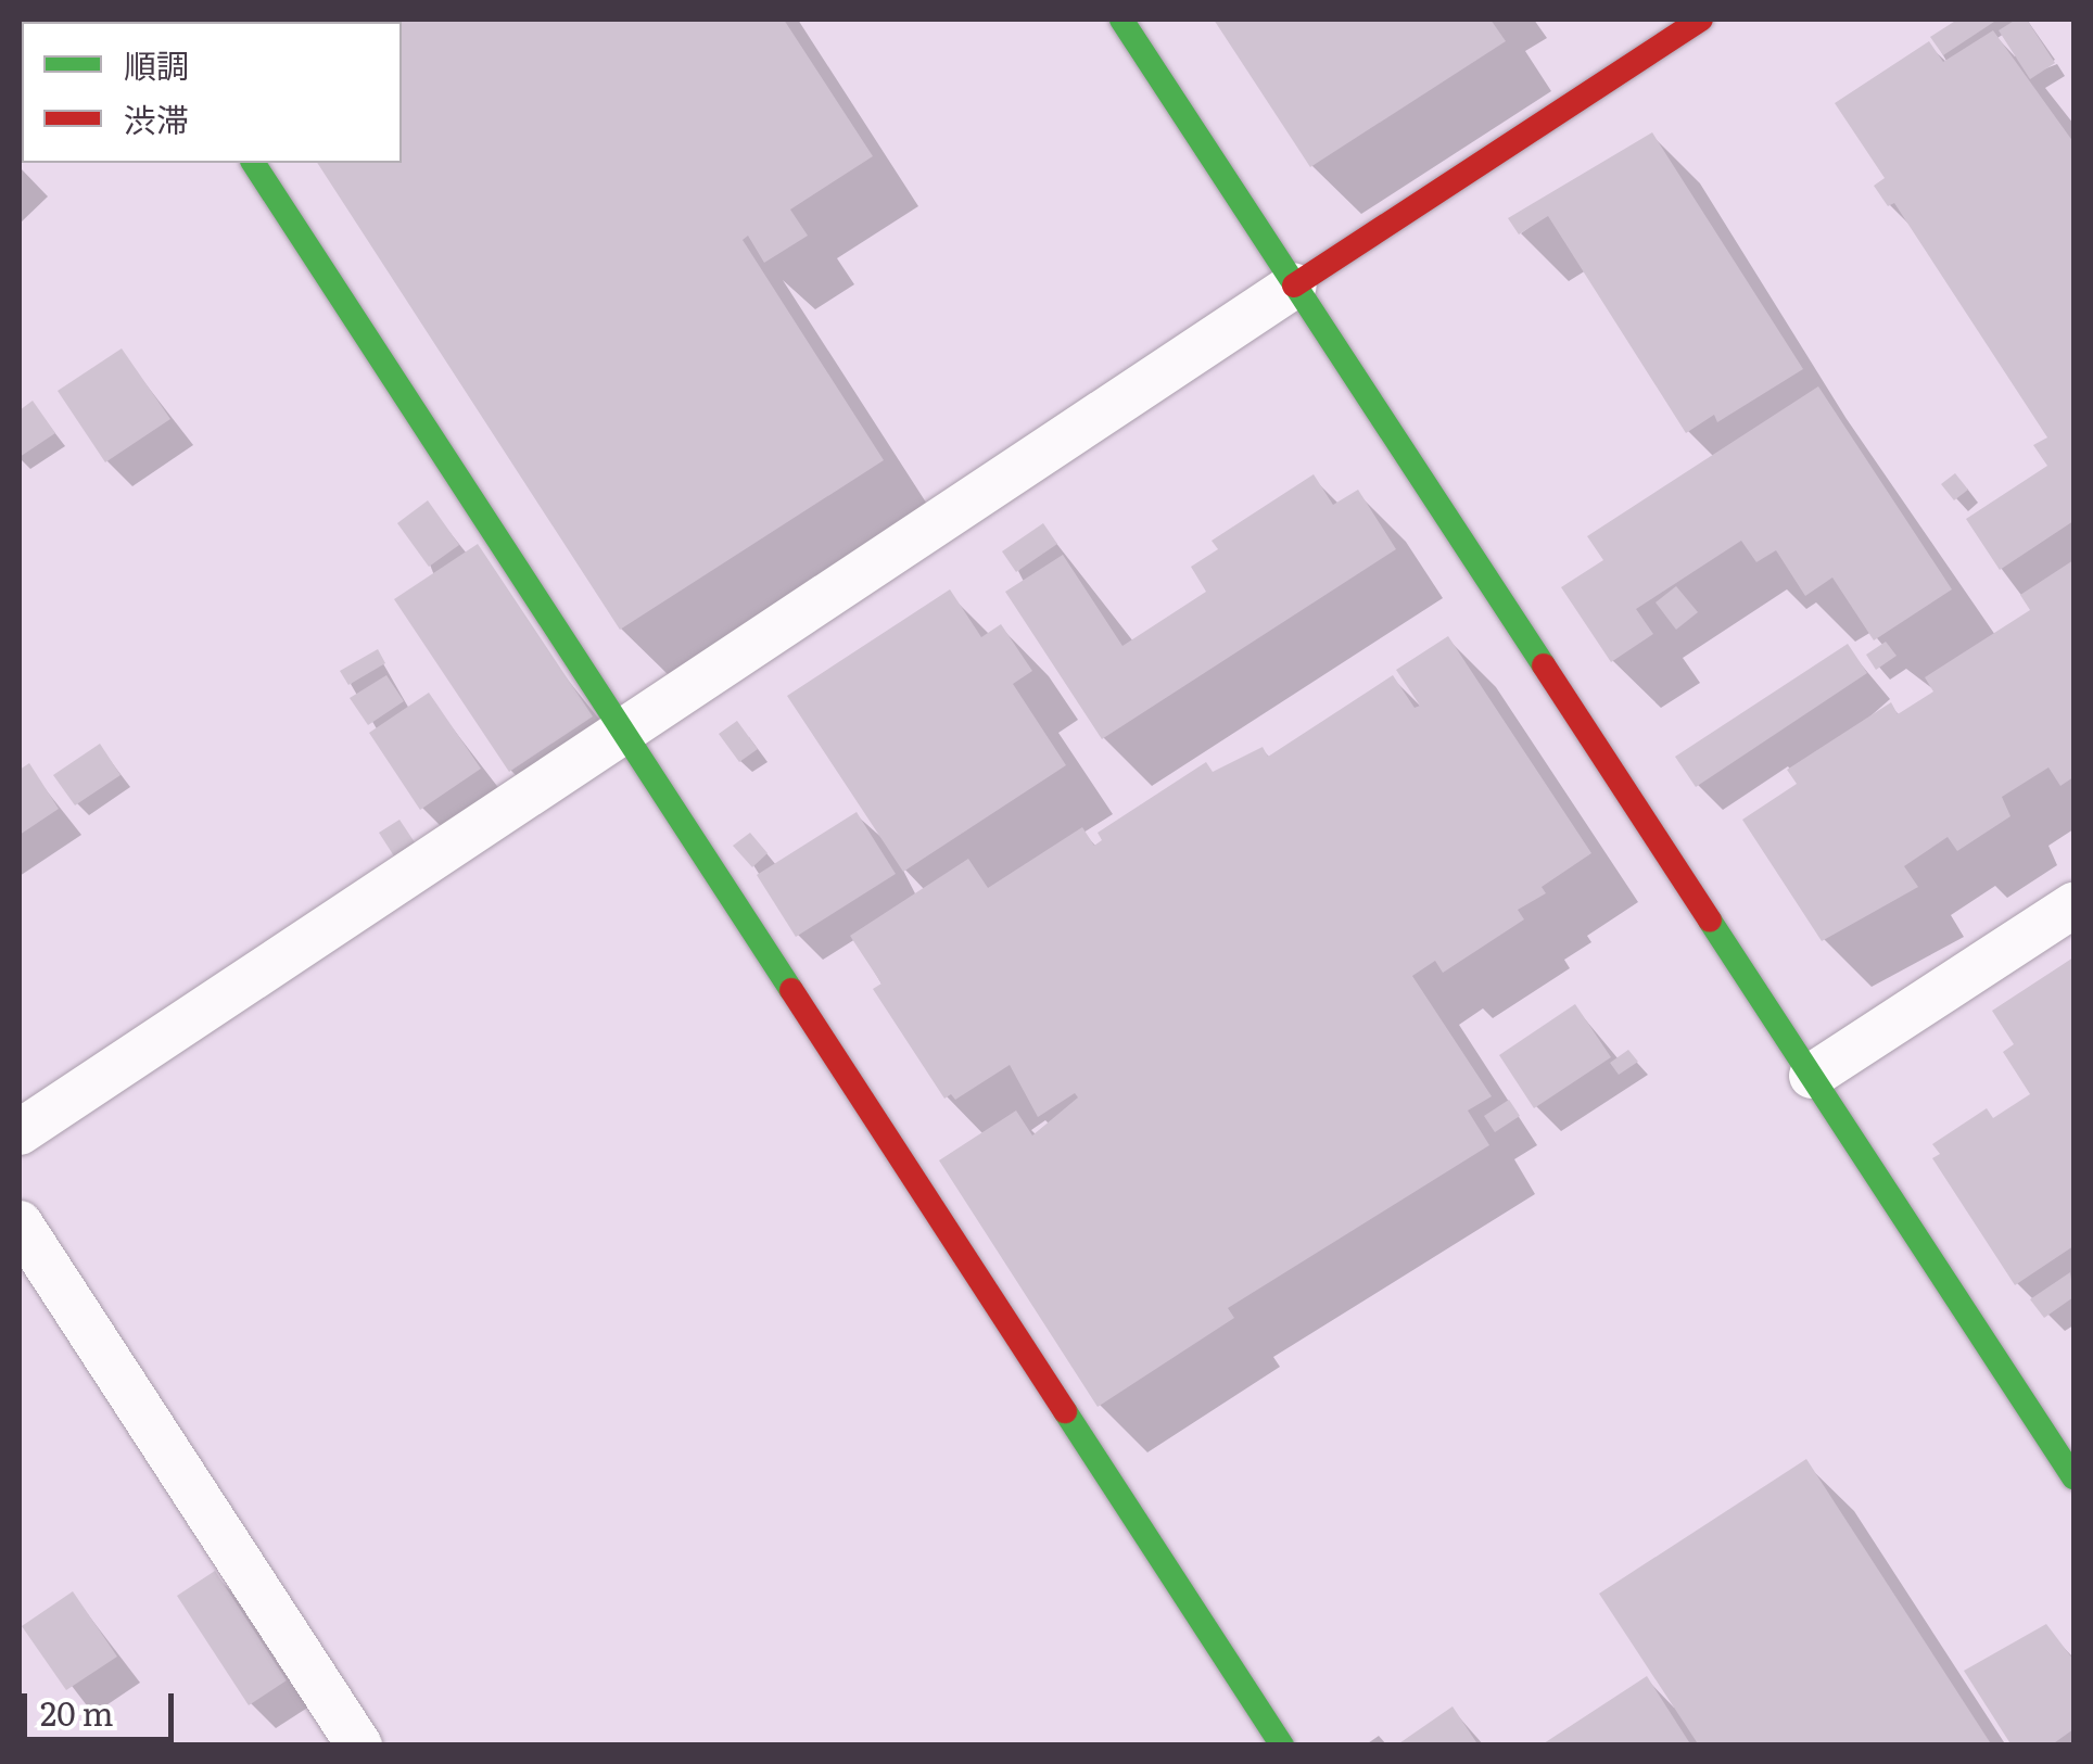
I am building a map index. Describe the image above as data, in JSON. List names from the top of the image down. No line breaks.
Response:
{"legend":["順調","渋滞"],"scale_bar":"20 m"}
